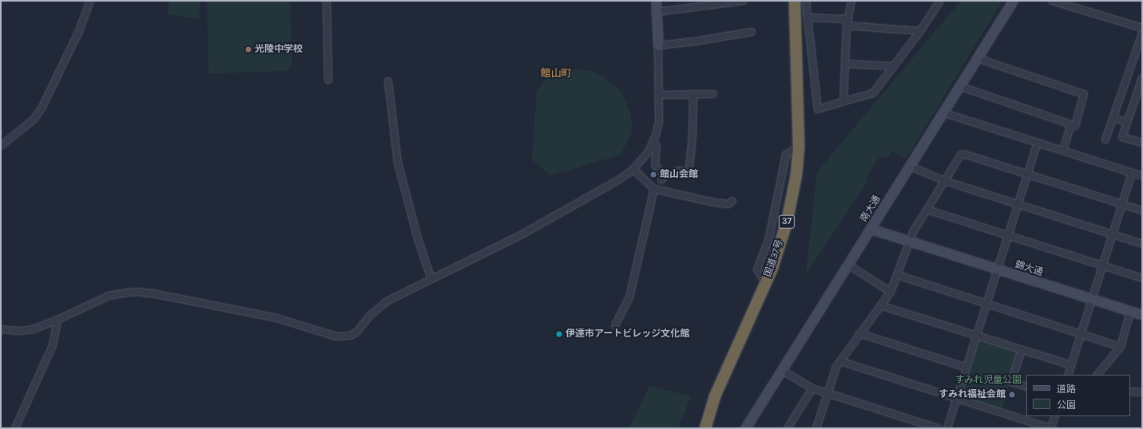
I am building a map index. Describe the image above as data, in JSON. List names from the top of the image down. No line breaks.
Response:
{"streets":{"highway":["37","国道37号"],"street":["南大通","錦大通"]},"crossings":[["南大通","錦大通"]],"districts":["館山町"],"parks":["すみれ児童公園"],"places":["光陵中学校","館山会館","伊達市アートビレッジ文化館","すみれ福祉会館"],"legend":["道路","公園"]}
